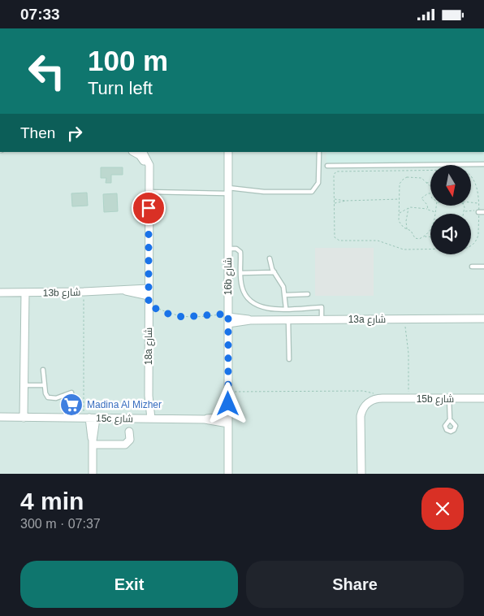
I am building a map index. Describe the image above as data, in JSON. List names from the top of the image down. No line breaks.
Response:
{"streets":{"street":["16b شارع","13b شارع","13a شارع","18a شارع","15b شارع","15c شارع"]},"crossings":[["16b شارع","13a شارع"],["16b شارع","15c شارع"],["13b شارع","18a شارع"],["18a شارع","15c شارع"]],"places":{"supermarket":["Madina Al Mizher"]},"north":"bottom","page":{"status":"07:33","turn":["100 m","Turn left"],"then":"Then","heading":["4 min","300 m · 07:37"],"buttons":["Exit","Share"]}}
